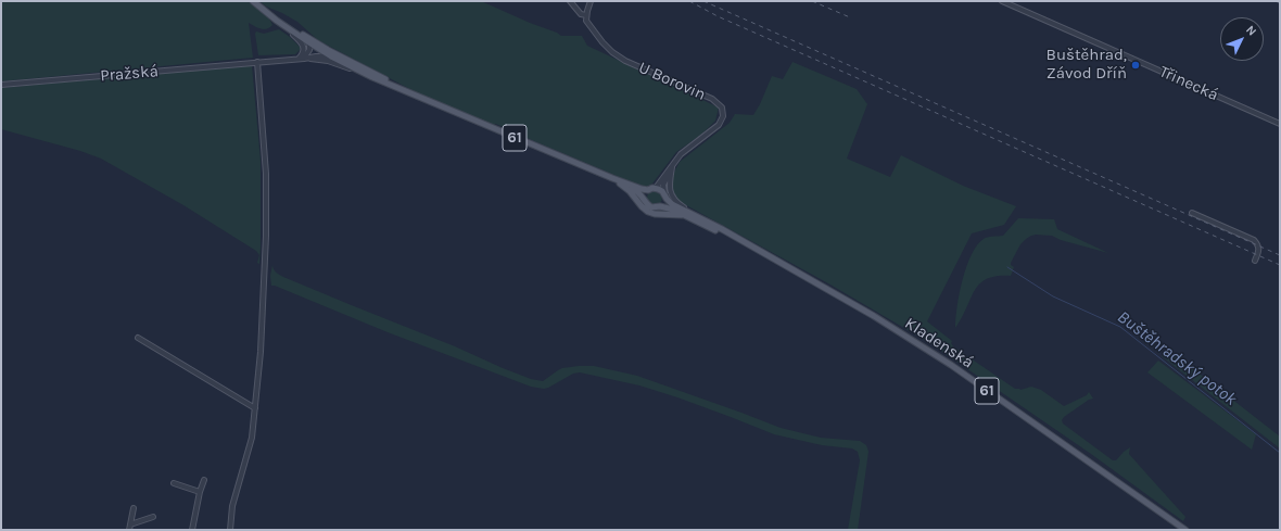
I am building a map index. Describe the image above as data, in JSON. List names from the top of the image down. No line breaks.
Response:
{"streets":{"main road":["61","Kladenská"],"street":["Pražská","U Borovin","Třinecká"]},"crossings":[["61","Kladenská"]],"water":["Buštěhradský potok"],"places":["Buštěhrad, Závod Dříň"],"north":"top right"}
